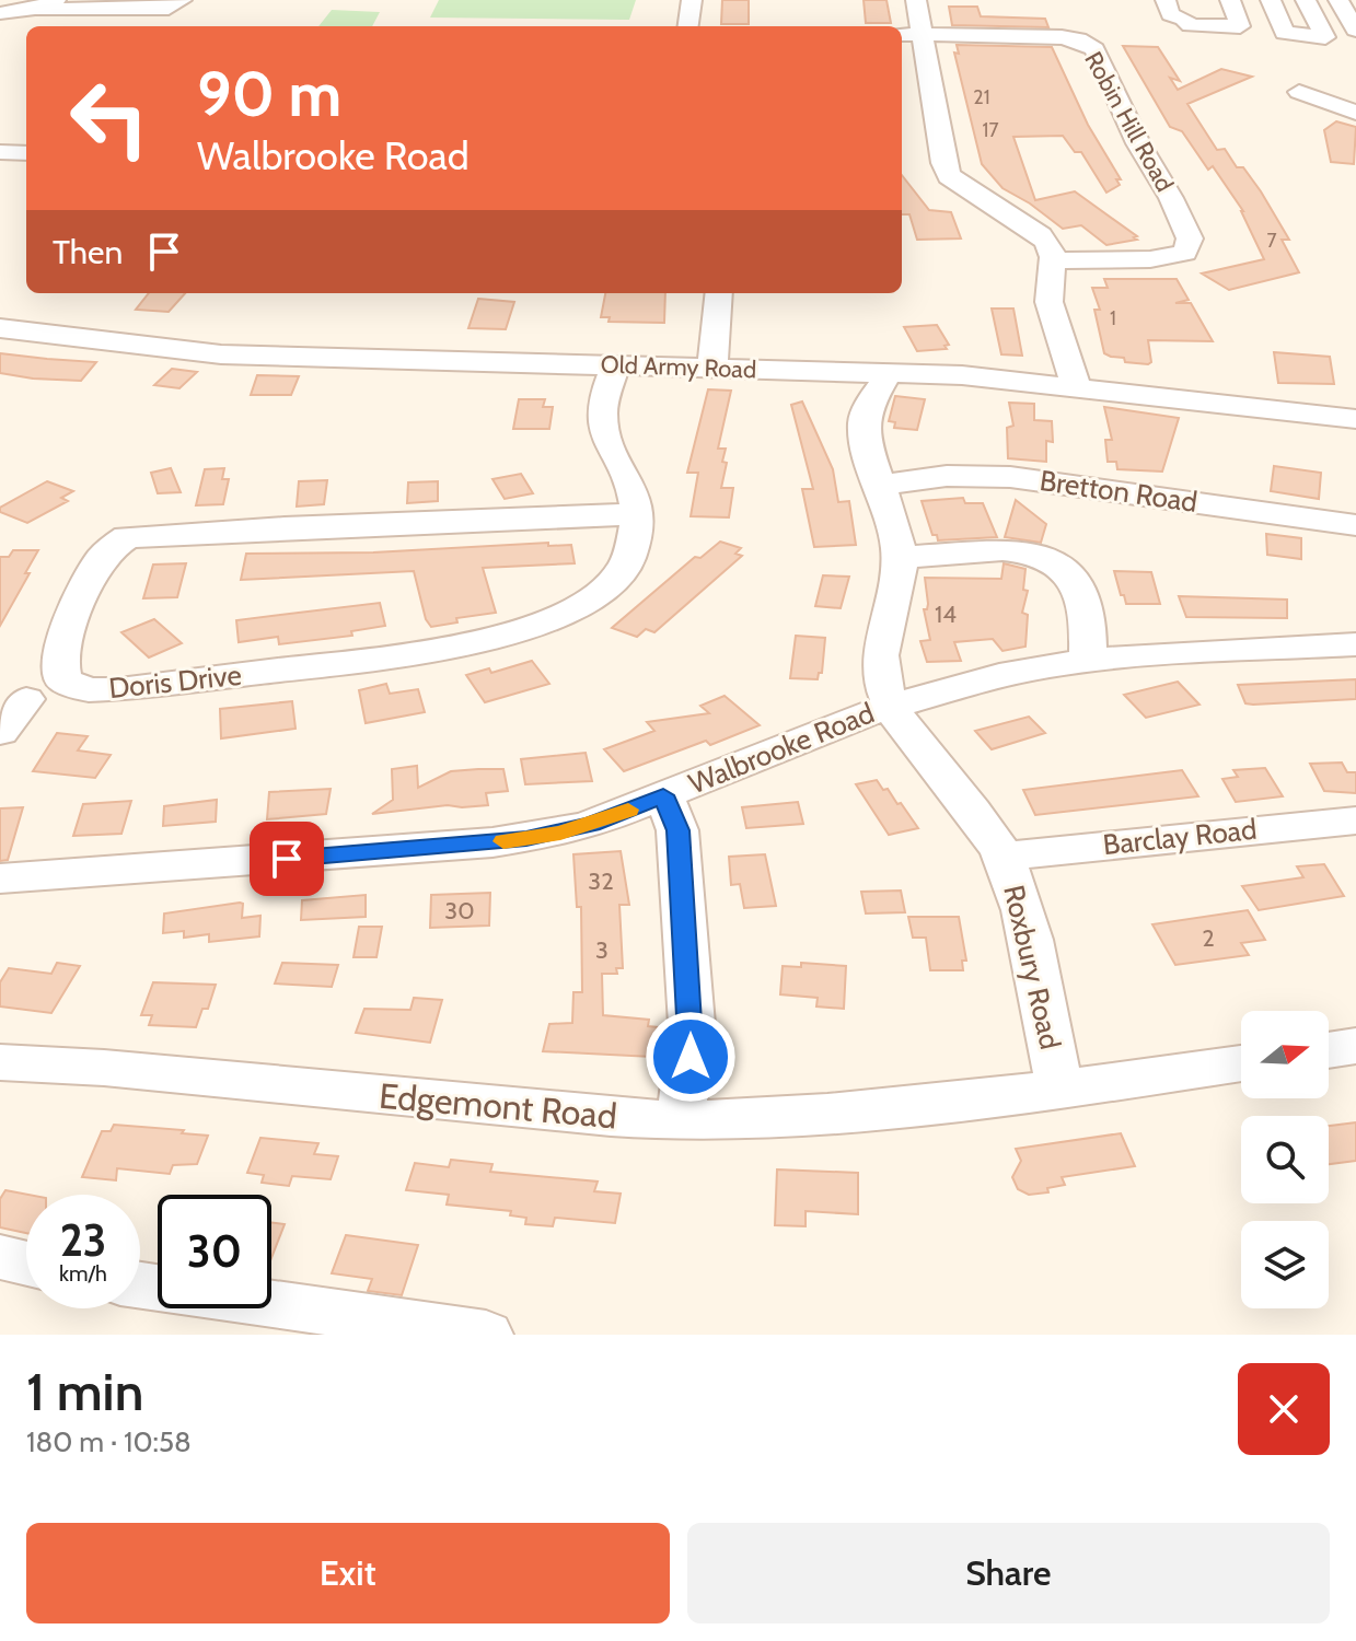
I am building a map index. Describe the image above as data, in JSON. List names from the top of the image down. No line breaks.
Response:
{"streets":{"street":["Robin Hill Road","Old Army Road","Bretton Road","Doris Drive","Walbrooke Road","Barclay Road","Roxbury Road","Edgemont Road"]},"crossings":[["Old Army Road","Roxbury Road"],["Bretton Road","Roxbury Road"],["Walbrooke Road","Roxbury Road"],["Barclay Road","Roxbury Road"],["Roxbury Road","Edgemont Road"]],"house_numbers":["21","17","7","1","14","32","30","2","3"],"north":"right","page":{"turn":["90 m","Walbrooke Road"],"then":"Then","speed":"23 km/h","limit":"30","heading":["1 min","180 m · 10:58"],"buttons":["Exit","Share"]}}
